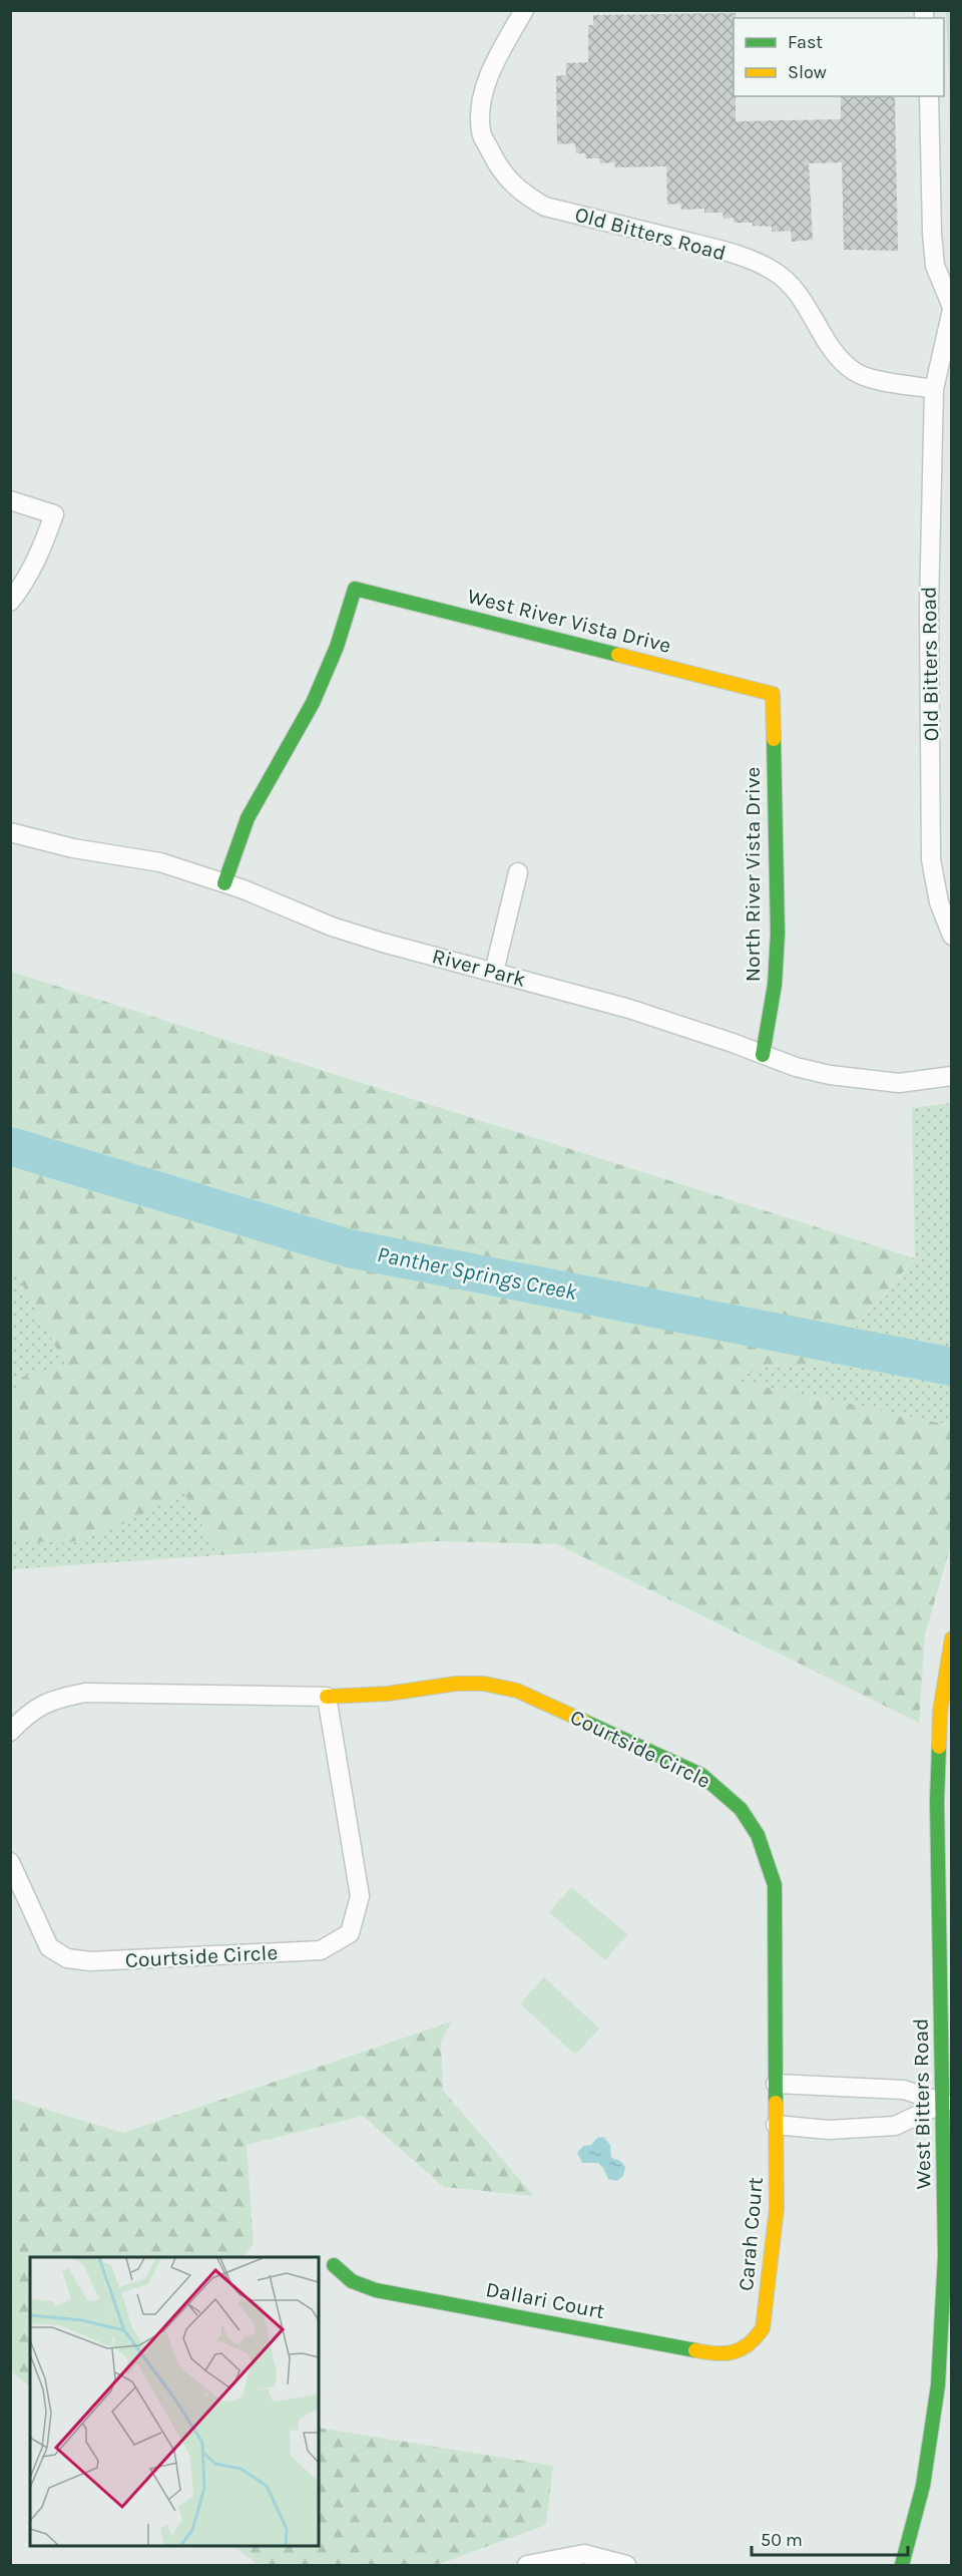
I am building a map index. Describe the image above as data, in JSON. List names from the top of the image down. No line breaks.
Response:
{"streets":{"street":["Old Bitters Road","West River Vista Drive","North River Vista Drive","River Park","Courtside Circle","West Bitters Road","Carah Court","Dallari Court"]},"crossings":[["West River Vista Drive","North River Vista Drive"],["West River Vista Drive","River Park"],["North River Vista Drive","River Park"],["Courtside Circle","Carah Court"],["Carah Court","Dallari Court"]],"water":["Panther Springs Creek"],"legend":["Fast","Slow"],"scale_bar":"50 m"}
